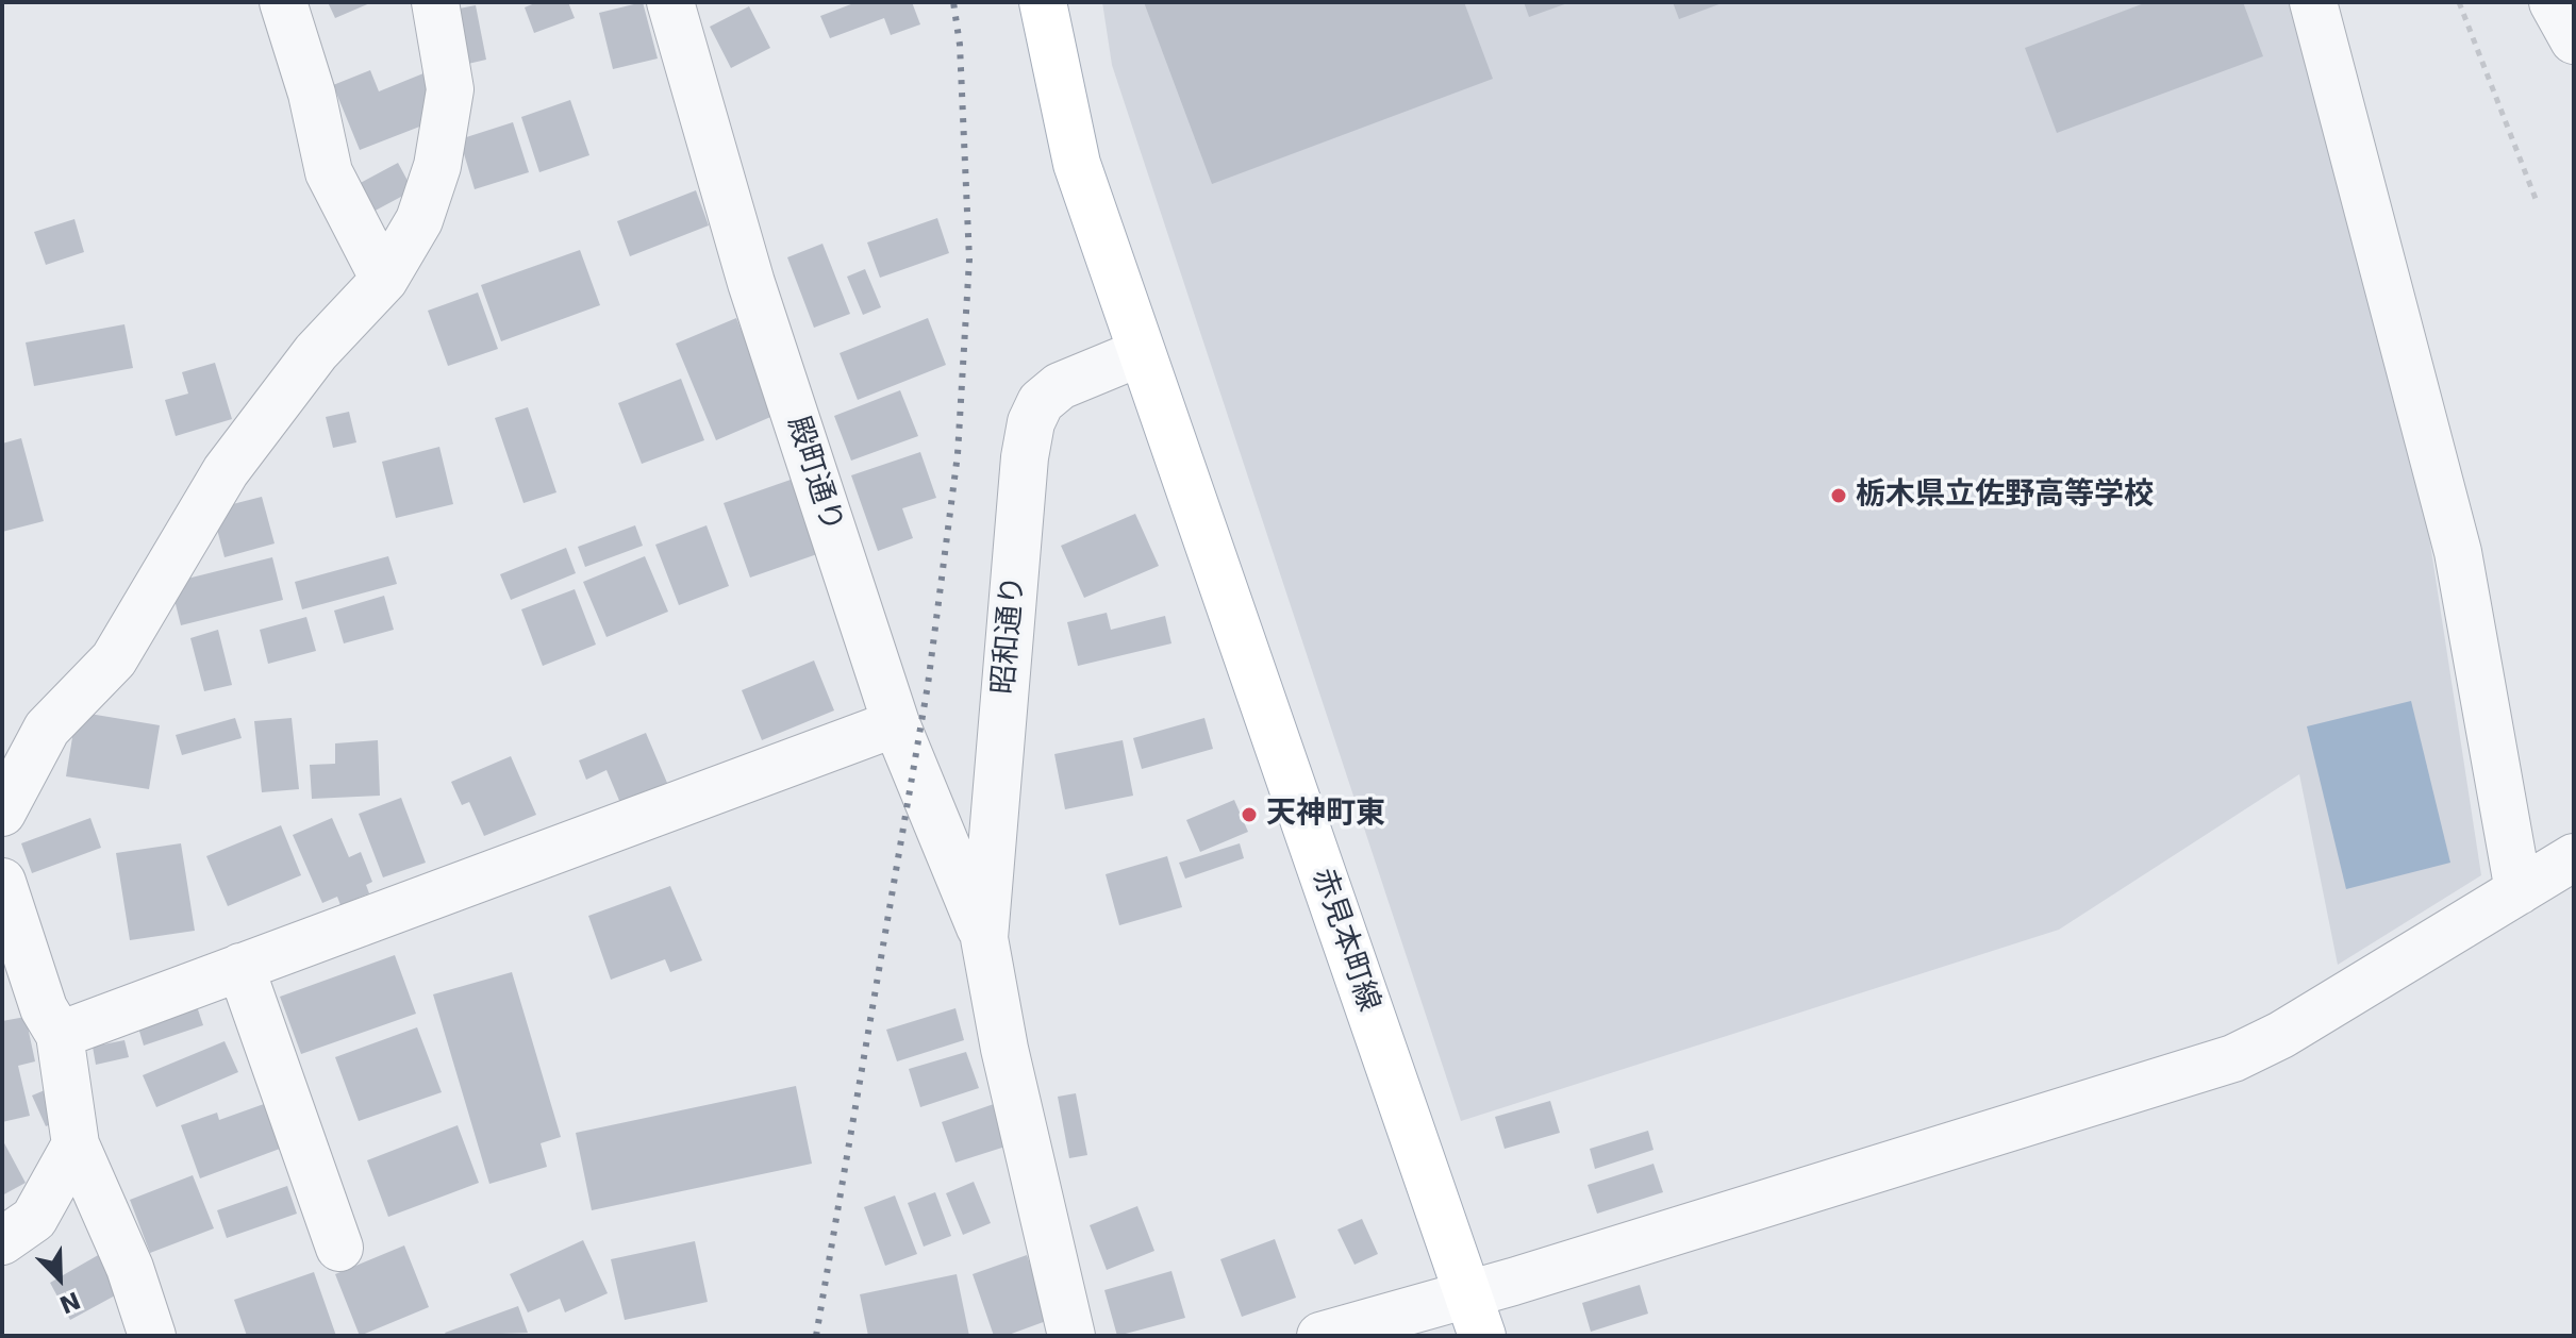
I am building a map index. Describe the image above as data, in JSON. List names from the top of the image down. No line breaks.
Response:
{"streets":{"main road":["赤見本町線"],"street":["殿町通り","昭和通り"]},"crossings":[["殿町通り","昭和通り"],["昭和通り","赤見本町線"]],"places":["栃木県立佐野高等学校","天神町東"],"north":"bottom right"}
